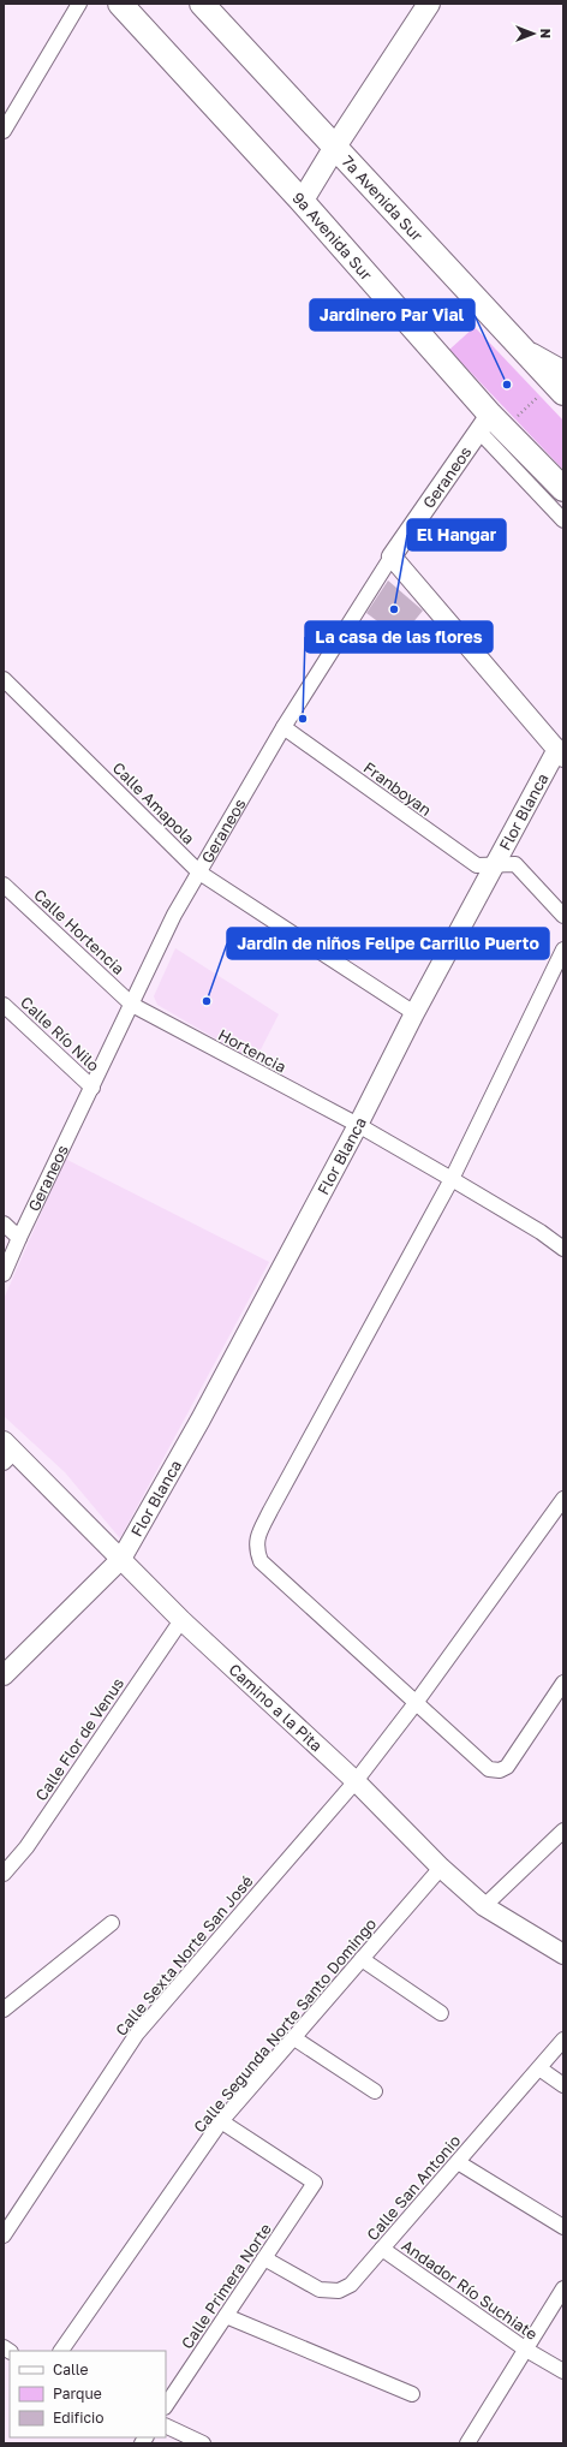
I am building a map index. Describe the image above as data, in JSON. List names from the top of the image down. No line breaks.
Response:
{"streets":{"main road":["7a Avenida Sur","9a Avenida Sur"],"street":["Geraneos","Franboyan","Calle Amapola","Flor Blanca","Calle Hortencia","Calle Río Nilo","Hortencia","Camino a la Pita","Calle Flor de Venus","Calle Sexta Norte San José","Calle Segunda Norte Santo Domingo","Calle San Antonio","Calle Primera Norte","Andador Río Suchiate"]},"crossings":[["9a Avenida Sur","Geraneos"],["Geraneos","Franboyan"],["Geraneos","Calle Amapola"],["Geraneos","Calle Hortencia"],["Geraneos","Calle Río Nilo"],["Geraneos","Hortencia"],["Franboyan","Flor Blanca"],["Calle Amapola","Flor Blanca"],["Flor Blanca","Hortencia"],["Flor Blanca","Camino a la Pita"],["Calle Hortencia","Hortencia"],["Camino a la Pita","Calle Flor de Venus"],["Camino a la Pita","Calle Sexta Norte San José"],["Camino a la Pita","Calle Segunda Norte Santo Domingo"],["Calle Segunda Norte Santo Domingo","Calle Primera Norte"],["Calle San Antonio","Calle Primera Norte"],["Calle San Antonio","Andador Río Suchiate"]],"places":["Jardinero Par Vial","El Hangar","La casa de las flores","Jardin de niños Felipe Carrillo Puerto"],"legend":["Calle","Parque","Edificio"],"north":"right"}
